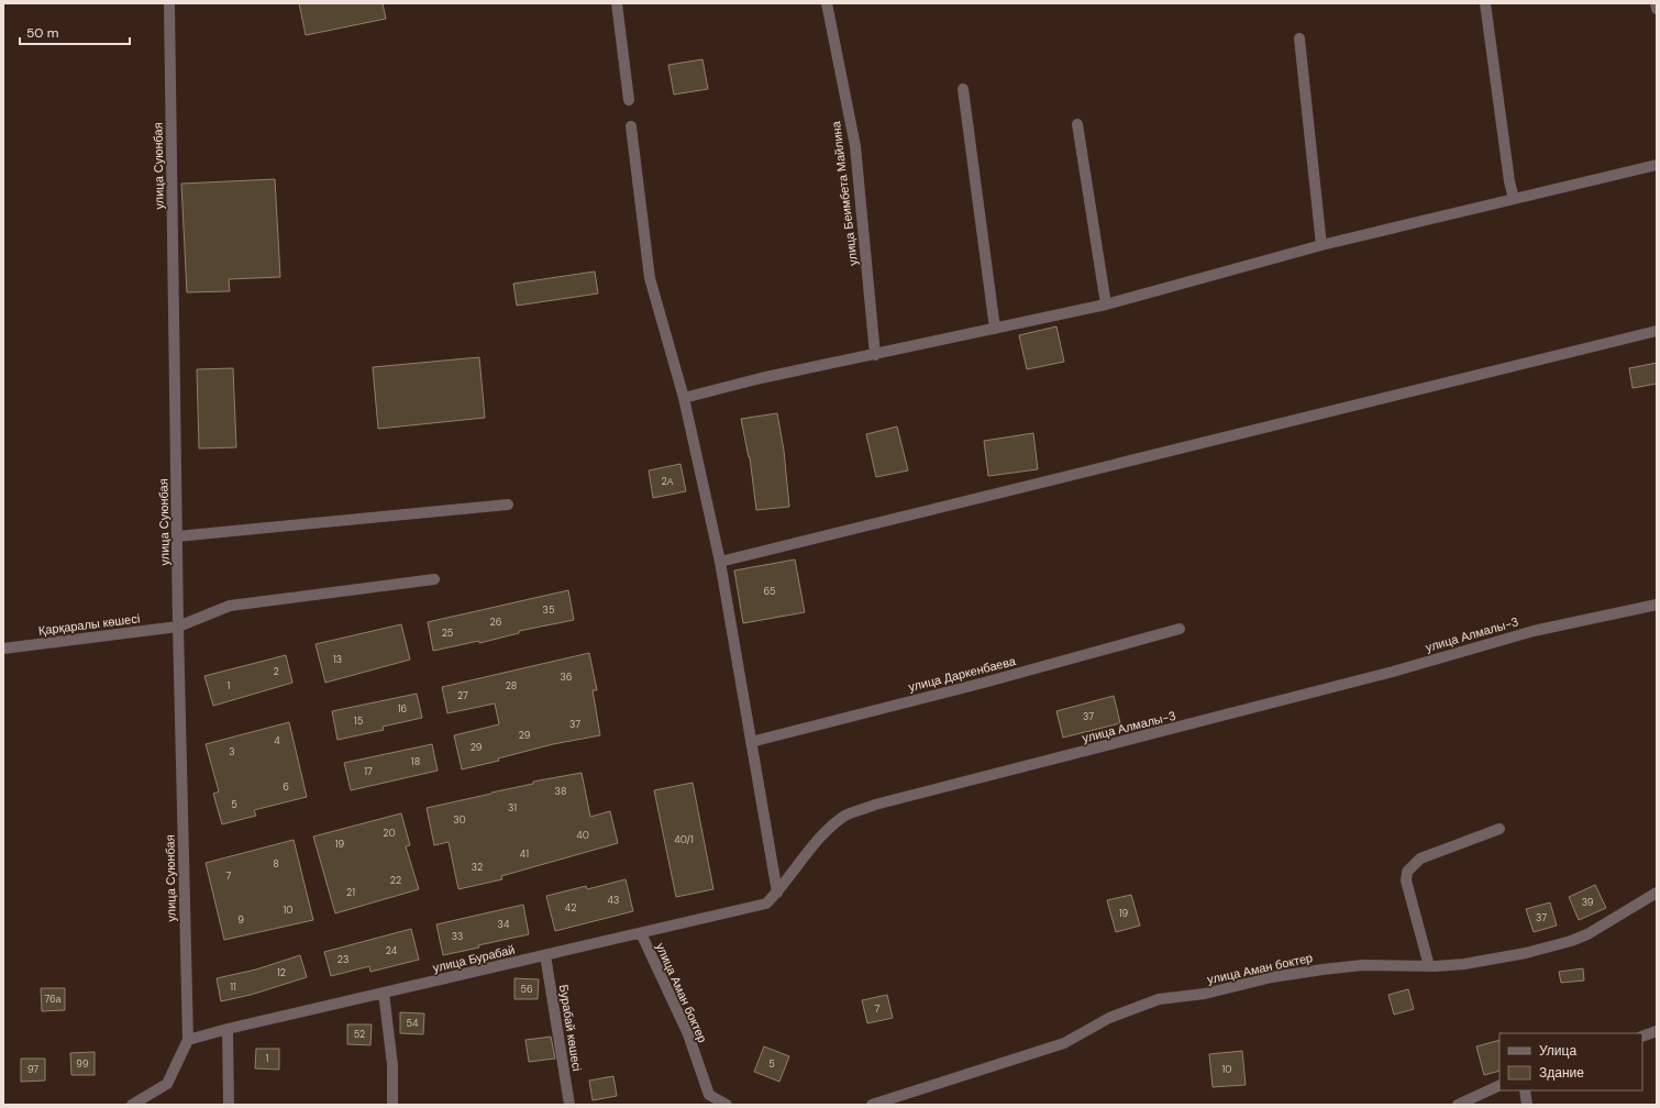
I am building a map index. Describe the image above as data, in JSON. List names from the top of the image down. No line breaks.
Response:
{"streets":{"street":["улица Суюнбая","улица Беимбета Майлина","Қарқаралы көшесі","улица Алмалы-3","улица Даркенбаева","улица Бурабай","улица Аман боктер","Бурабай көшесі"]},"crossings":[["улица Суюнбая","Қарқаралы көшесі"],["улица Суюнбая","улица Бурабай"],["улица Алмалы-3","улица Бурабай"],["улица Бурабай","улица Аман боктер"],["улица Бурабай","Бурабай көшесі"]],"house_numbers":["2А","65","35","26","25","13","2","36","1","28","27","16","37","15","37","29","4","29","3","18","17","6","38","5","31","30","20","40","40/1","19","41","8","32","7","22","21","43","39","42","10","19","37","9","34","33","24","23","12","11","56","76а","7","54","52","1","99","5","97","10"],"legend":["Улица","Здание"],"scale_bar":"50 m"}
